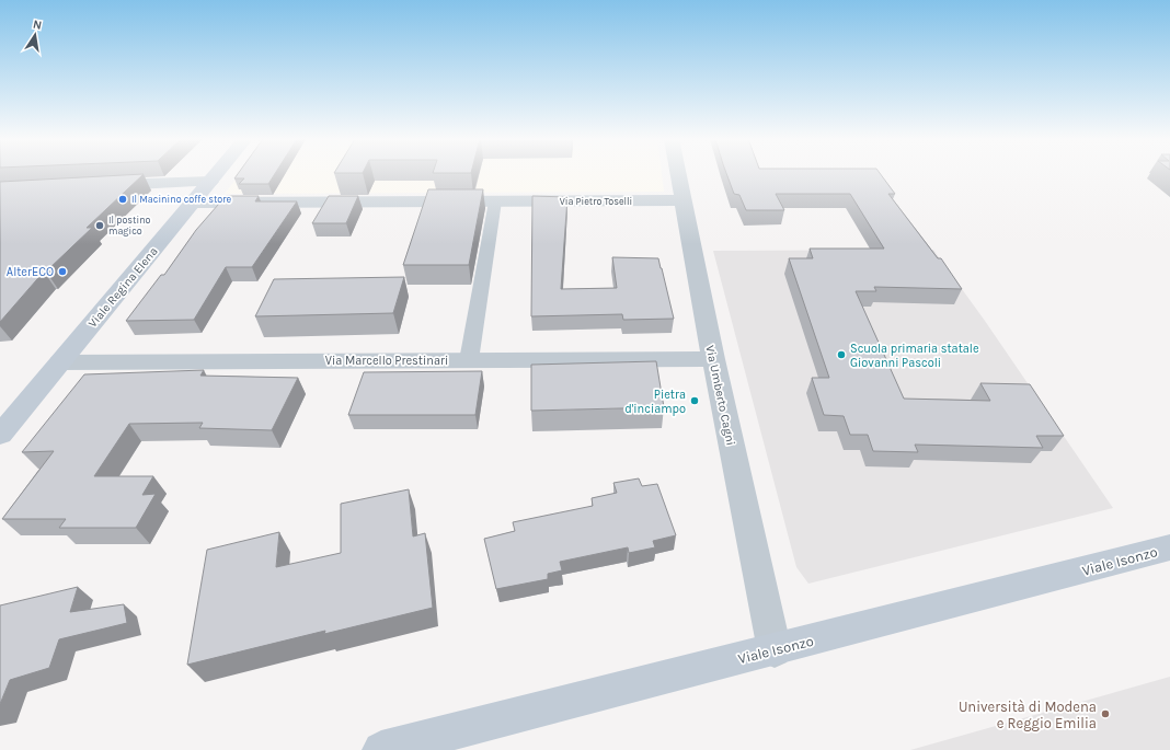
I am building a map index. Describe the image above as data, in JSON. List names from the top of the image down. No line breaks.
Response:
{"streets":{"main road":["Viale Regina Elena","Viale Isonzo"],"street":["Via Pietro Toselli","Via Marcello Prestinari","Via Umberto Cagni"]},"crossings":[["Via Pietro Toselli","Viale Regina Elena"],["Via Pietro Toselli","Via Umberto Cagni"],["Viale Regina Elena","Via Marcello Prestinari"],["Via Marcello Prestinari","Via Umberto Cagni"],["Via Umberto Cagni","Viale Isonzo"]],"places":["Il Macinino coffe store","Il postino magico","AlterECO","Scuola primaria statale Giovanni Pascoli","Pietra d'inciampo","Università di Modena e Reggio Emilia"],"north":"top"}
